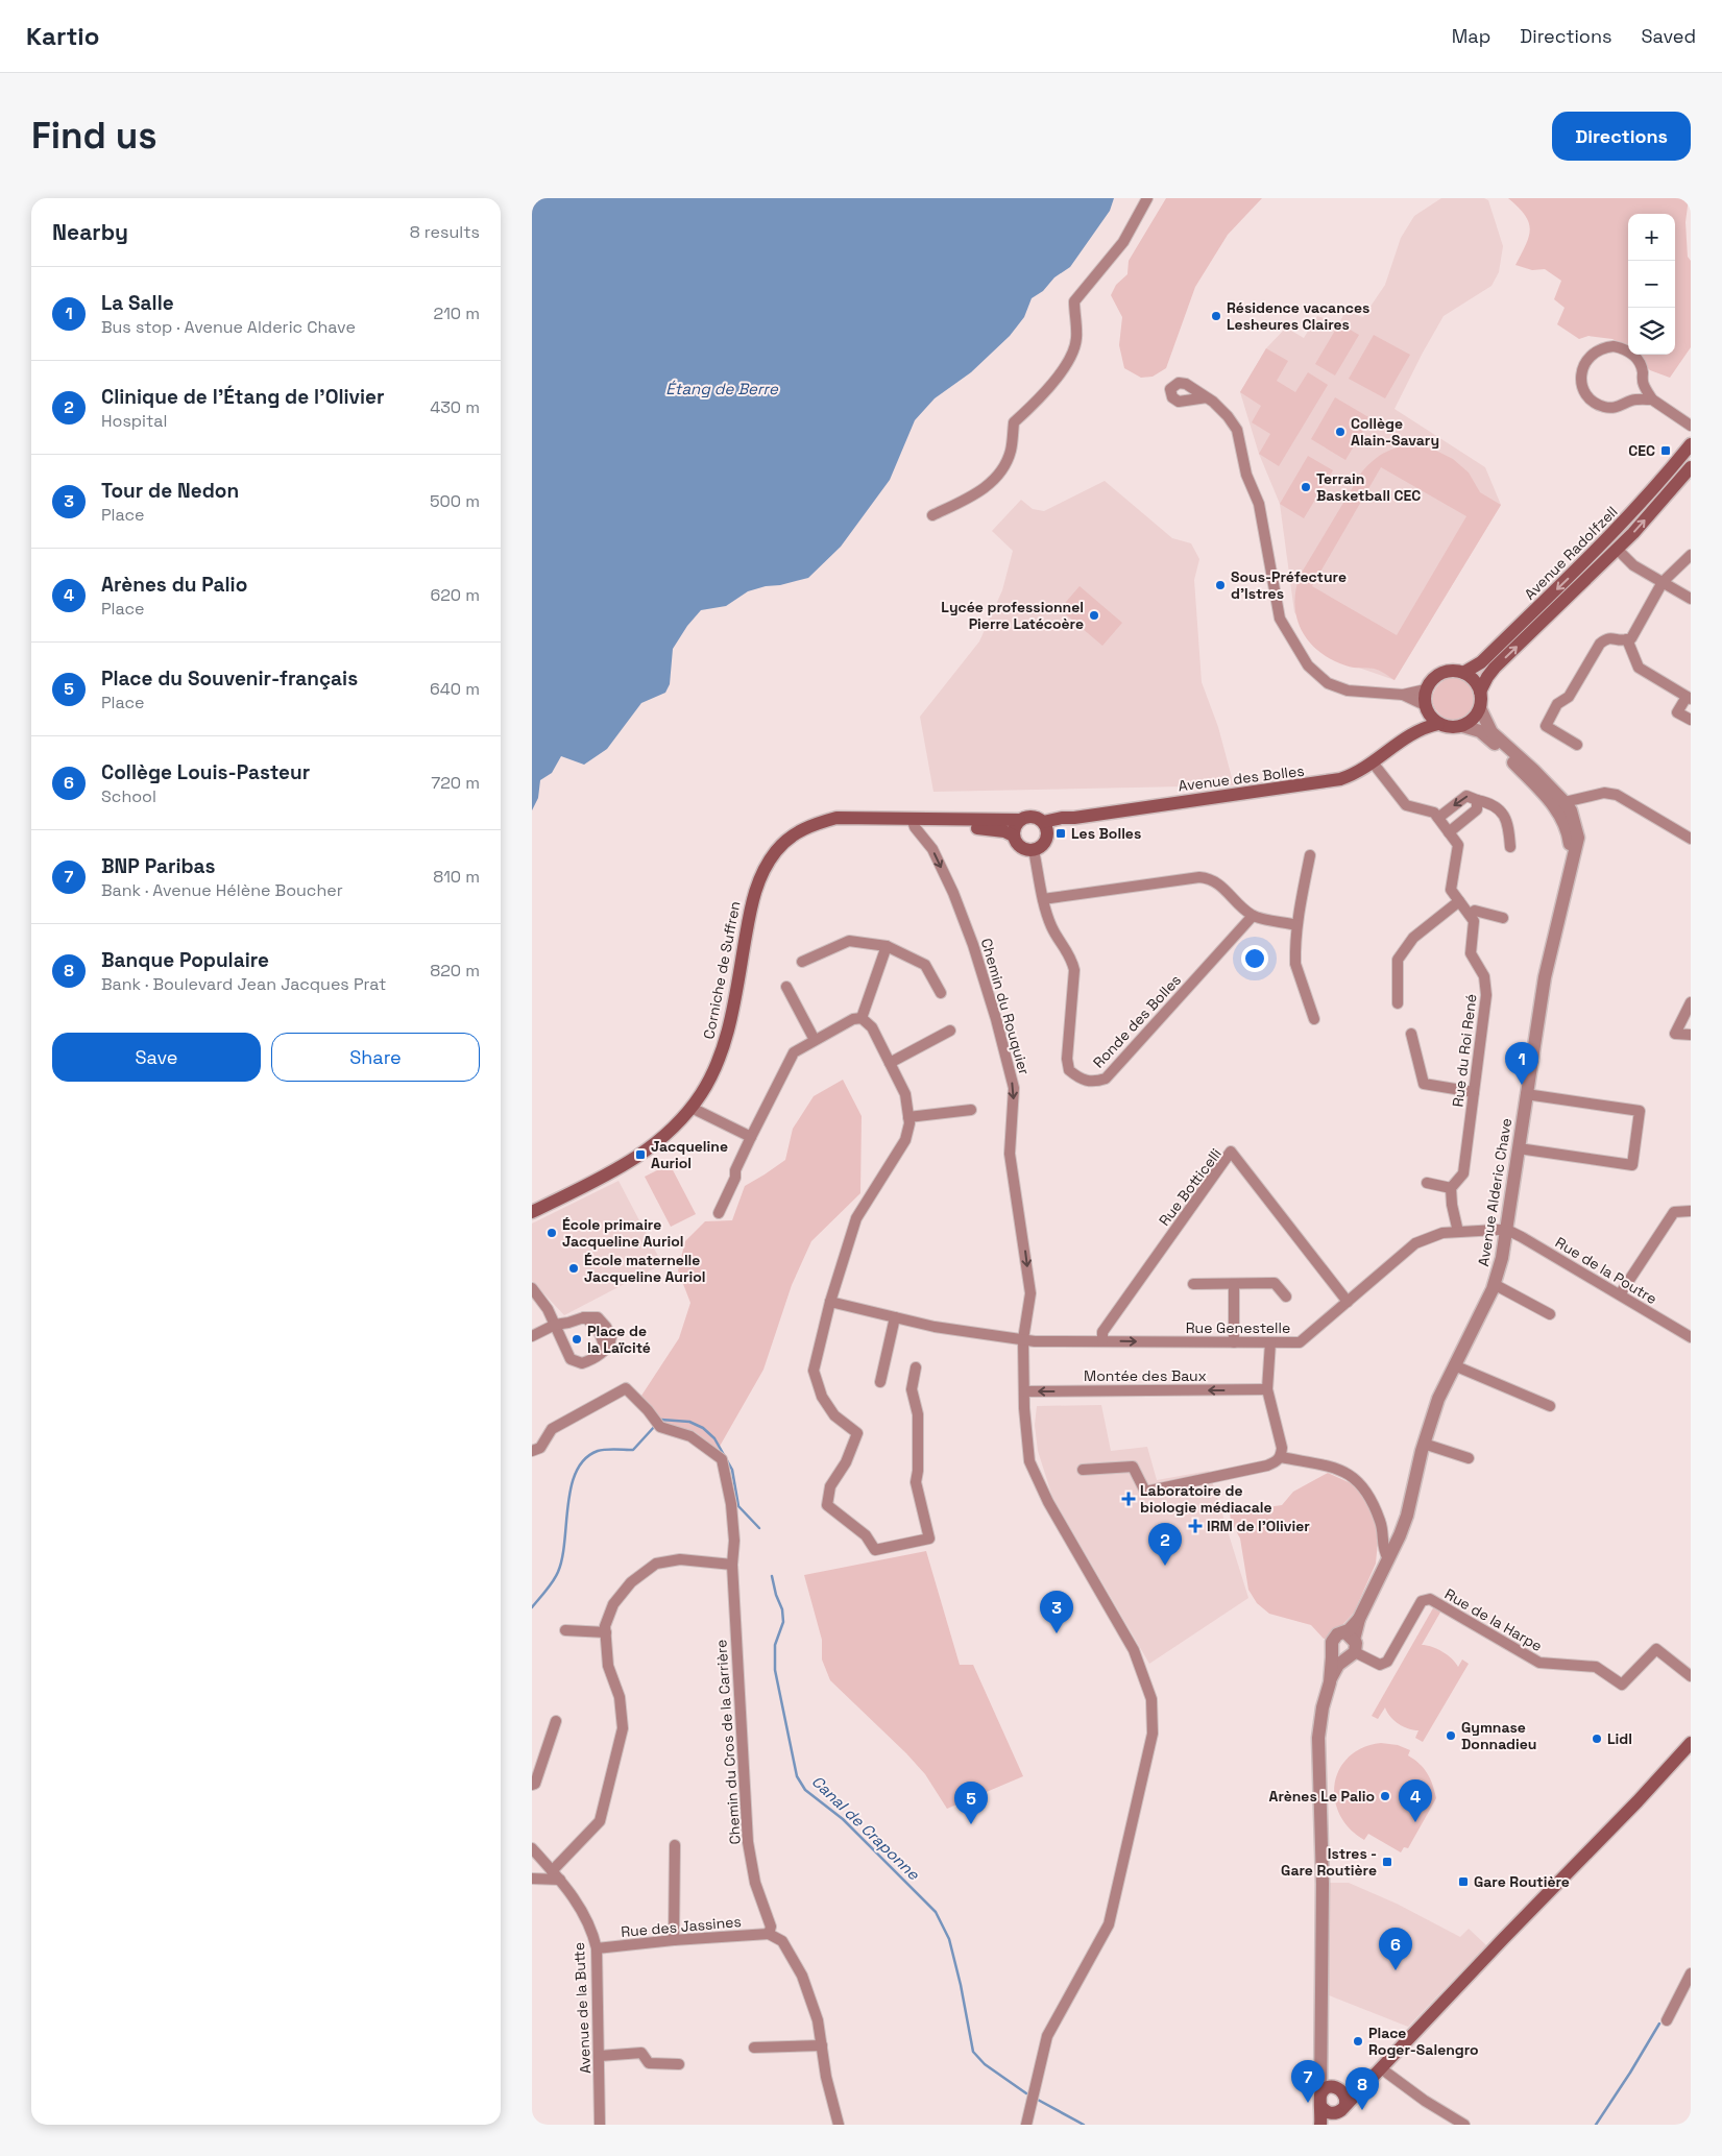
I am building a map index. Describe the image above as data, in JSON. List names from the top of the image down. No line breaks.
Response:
{"streets":{"main road":["Avenue Radolfzell","Avenue des Bolles","Corniche de Suffren"],"street":["Chemin du Rouquier","Ronde des Bolles","Rue du Roi René","Rue Botticelli","Avenue Alderic Chave","Rue de la Poutre","Rue Genestelle","Montée des Baux","Rue de la Harpe","Chemin du Cros de la Carrière","Rue des Jassines","Avenue de la Butte"]},"crossings":[["Avenue Radolfzell","Avenue des Bolles"],["Avenue Radolfzell","Avenue Alderic Chave"],["Avenue des Bolles","Ronde des Bolles"],["Avenue des Bolles","Avenue Alderic Chave"],["Corniche de Suffren","Chemin du Rouquier"],["Chemin du Rouquier","Rue Genestelle"],["Chemin du Rouquier","Montée des Baux"],["Rue Botticelli","Rue Genestelle"],["Avenue Alderic Chave","Rue de la Poutre"],["Avenue Alderic Chave","Rue Genestelle"],["Avenue Alderic Chave","Rue de la Harpe"],["Rue de la Poutre","Rue Genestelle"],["Chemin du Cros de la Carrière","Rue des Jassines"],["Rue des Jassines","Avenue de la Butte"]],"one_way":["Chemin du Rouquier"],"water":["Étang de Berre","Canal de Craponne"],"places":{"other":["Résidence vacances Lesheures Claires","Collège Alain-Savary","Terrain Basketball CEC","Sous-Préfecture d'Istres","Lycée professionnel Pierre Latécoère","École primaire Jacqueline Auriol","École maternelle Jacqueline Auriol","Place de la Laïcité","Gymnase Donnadieu","Lidl","Arènes Le Palio","Place Roger-Salengro"],"transit":["CEC","Les Bolles","Jacqueline Auriol","Istres - Gare Routière","Gare Routière"],"health":["Laboratoire de biologie médiacale","IRM de l'Olivier"]},"page":{"header":"Kartio","nav":["Map","Directions","Saved"],"buttons":["Directions",["Save","Share"]],"title":"Find us","heading":["Nearby","8 results"],"map_buttons":["+","−"],"list":[{"mark":"1","name":"La Salle","note":"Bus stop · Avenue Alderic Chave","value":"210 m"},{"mark":"2","name":"Clinique de l'Étang de l'Olivier","note":"Hospital","value":"430 m"},{"mark":"3","name":"Tour de Nedon","note":"Place","value":"500 m"},{"mark":"4","name":"Arènes du Palio","note":"Place","value":"620 m"},{"mark":"5","name":"Place du Souvenir-français","note":"Place","value":"640 m"},{"mark":"6","name":"Collège Louis-Pasteur","note":"School","value":"720 m"},{"mark":"7","name":"BNP Paribas","note":"Bank · Avenue Hélène Boucher","value":"810 m"},{"mark":"8","name":"Banque Populaire","note":"Bank · Boulevard Jean Jacques Prat","value":"820 m"}],"pins":["1","2","3","4","5","6","7","8"]}}
